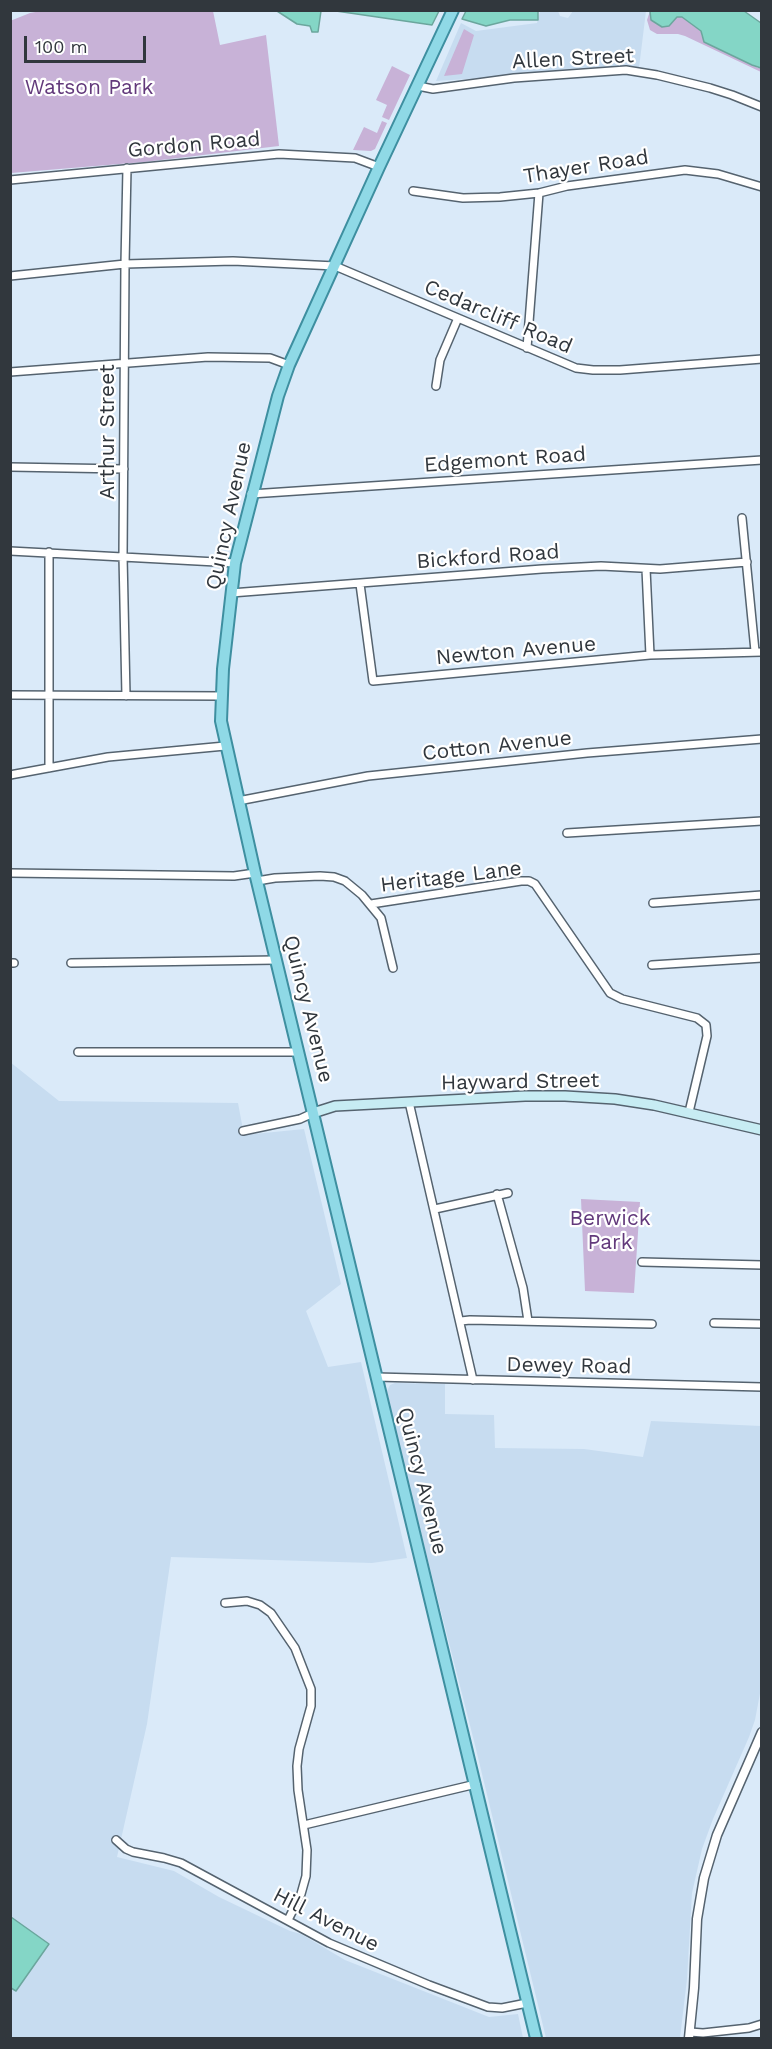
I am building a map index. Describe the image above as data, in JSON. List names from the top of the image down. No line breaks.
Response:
{"streets":{"main road":["Quincy Avenue","Hayward Street"],"street":["Allen Street","Gordon Road","Thayer Road","Cedarcliff Road","Arthur Street","Edgemont Road","Bickford Road","Newton Avenue","Cotton Avenue","Heritage Lane","Dewey Road","Hill Avenue"]},"crossings":[["Allen Street","Quincy Avenue"],["Gordon Road","Arthur Street"],["Gordon Road","Quincy Avenue"],["Cedarcliff Road","Arthur Street"],["Cedarcliff Road","Quincy Avenue"],["Edgemont Road","Quincy Avenue"],["Quincy Avenue","Bickford Road"],["Quincy Avenue","Cotton Avenue"],["Quincy Avenue","Hayward Street"],["Quincy Avenue","Dewey Road"],["Quincy Avenue","Hill Avenue"],["Bickford Road","Newton Avenue"],["Heritage Lane","Hayward Street"]],"parks":["Watson Park","Berwick Park"],"scale_bar":"100 m"}
